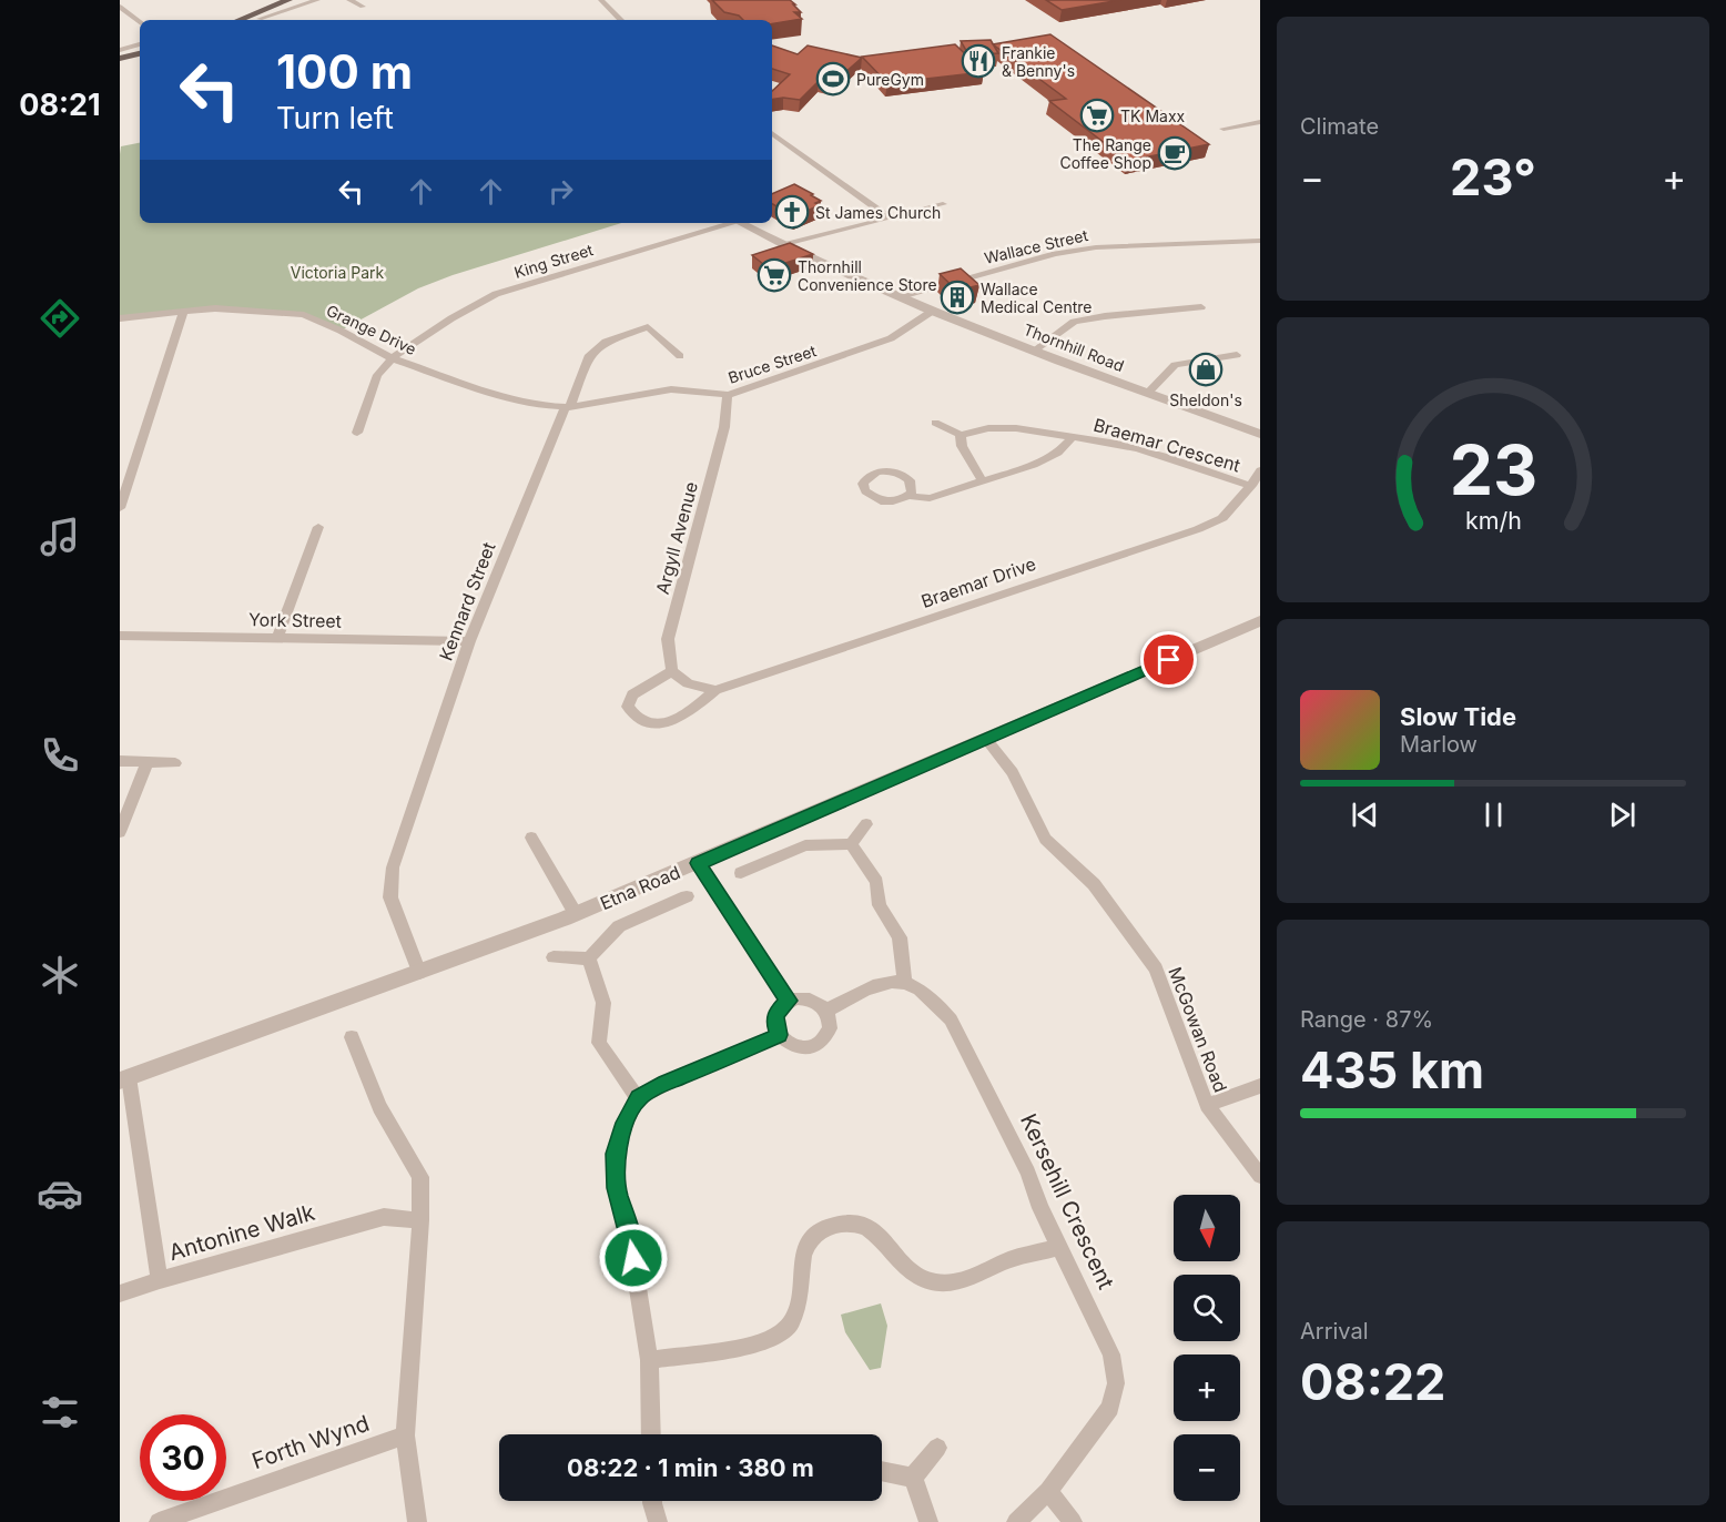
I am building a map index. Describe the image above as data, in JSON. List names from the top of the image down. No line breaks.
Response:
{"streets":{"street":["Wallace Street","King Street","Grange Drive","Thornhill Road","Bruce Street","Braemar Crescent","Argyll Avenue","Braemar Drive","Kennard Street","York Street","Etna Road","McGowan Road","Kersehill Crescent","Antonine Walk","Forth Wynd"]},"crossings":[["Wallace Street","Thornhill Road"],["King Street","Grange Drive"],["Grange Drive","Bruce Street"],["Grange Drive","Kennard Street"],["Thornhill Road","Bruce Street"],["Bruce Street","Argyll Avenue"],["Bruce Street","Kennard Street"],["Braemar Crescent","Braemar Drive"],["Kennard Street","York Street"],["Kennard Street","Etna Road"],["Etna Road","McGowan Road"],["Etna Road","Antonine Walk"]],"parks":["Victoria Park"],"places":{"restaurant":["Frankie & Benny's"],"sports":["PureGym"],"supermarket":["TK Maxx","Thornhill Convenience Store"],"cafe":["The Range Coffee Shop"],"church":["St James Church"],"building":["Wallace Medical Centre"],"shop":["Sheldon's"]},"north":"bottom","page":{"tabs":"08:21","tile":["Climate",["Range · 87%","435 km"],["Arrival","08:22"]],"turn":["100 m","Turn left"],"heat":["−","23°","+"],"song":["Slow Tide","Marlow"],"map_buttons":["+","−"],"limit":"30","trip":"08:22 · 1 min · 380 m","gauge":["23","km/h"]}}
